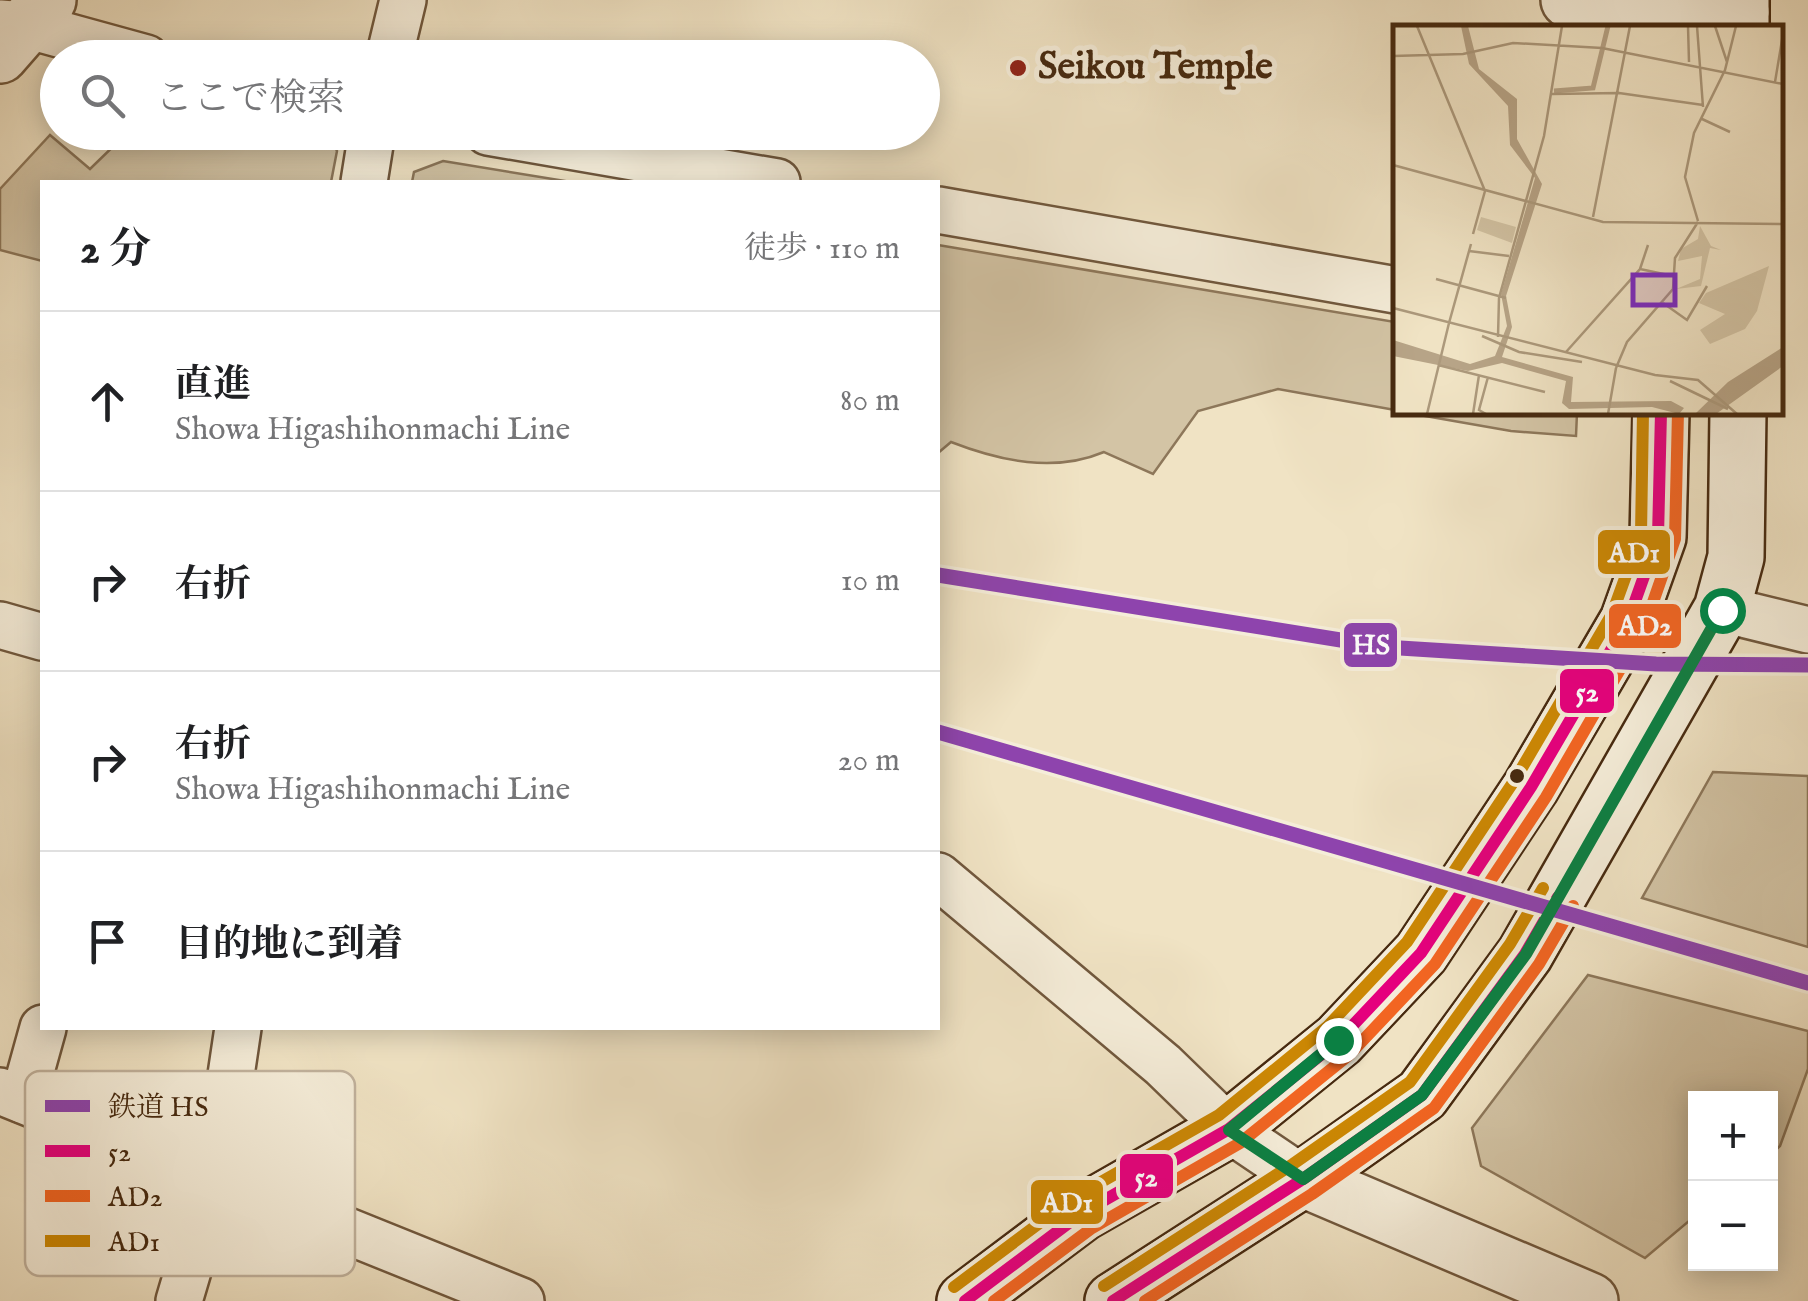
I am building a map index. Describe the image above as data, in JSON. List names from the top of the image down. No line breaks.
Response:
{"places":["Seikou Temple"],"lines":["transit line 52","transit line AD2","transit line AD1","rail line HS"],"legend":["鉄道 HS","52","AD2","AD1"],"page":{"search":"ここで検索","heading":["2 分","徒歩 · 110 m"],"list":[["直進","Showa Higashihonmachi Line","80 m"],["右折","10 m"],["右折","Showa Higashihonmachi Line","20 m"],"目的地に到着"],"map_buttons":["+","−"]}}
